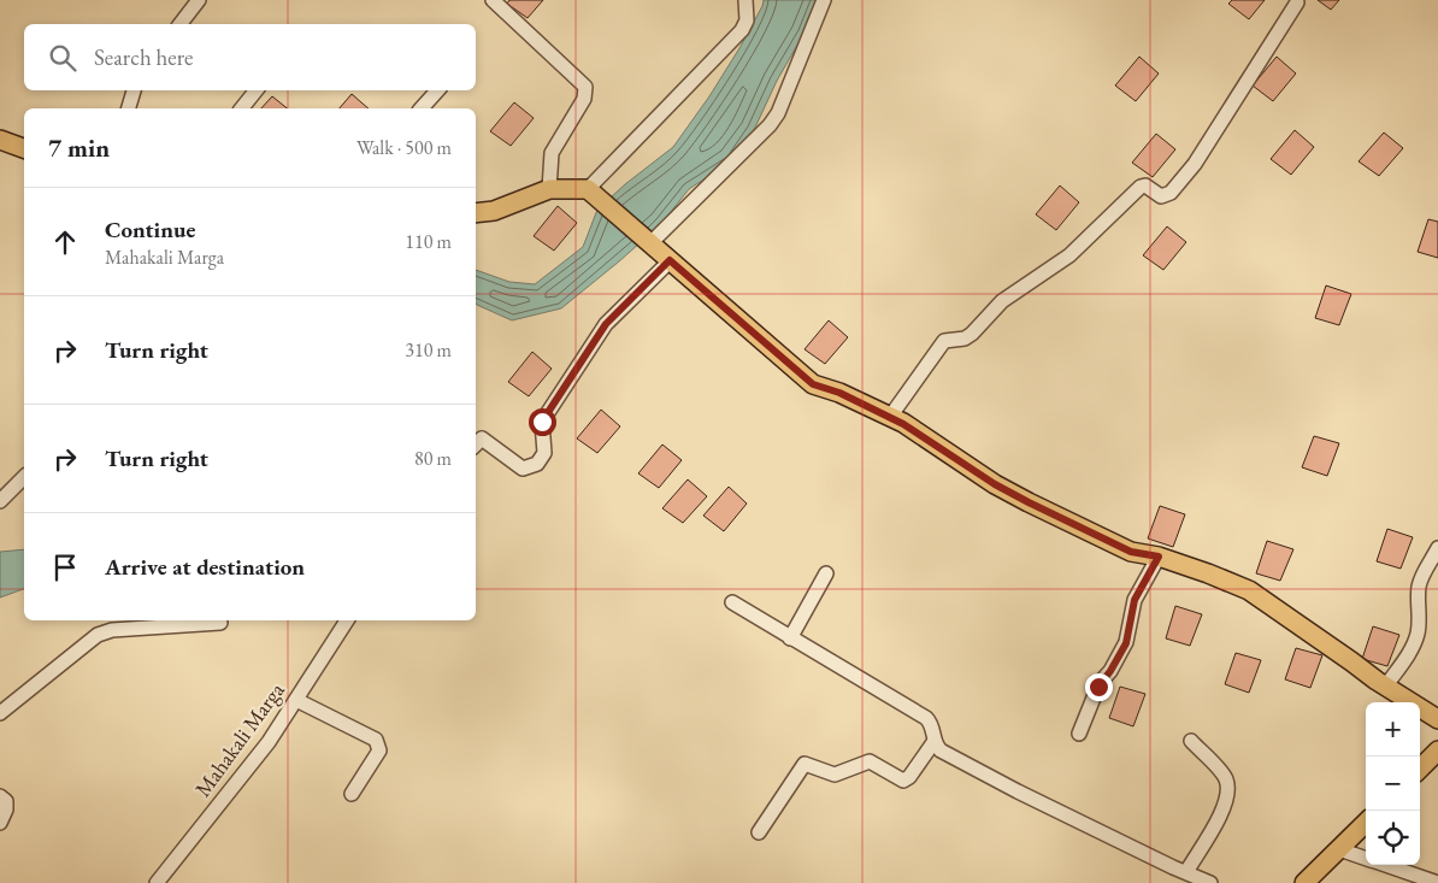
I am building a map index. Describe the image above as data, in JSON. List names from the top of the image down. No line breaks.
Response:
{"streets":{"street":["Mahakali Marga"]},"page":{"search":"Search here","heading":["7 min","Walk · 500 m"],"list":[["Continue","Mahakali Marga","110 m"],["Turn right","310 m"],["Turn right","80 m"],"Arrive at destination"],"map_buttons":["+","−"]}}
